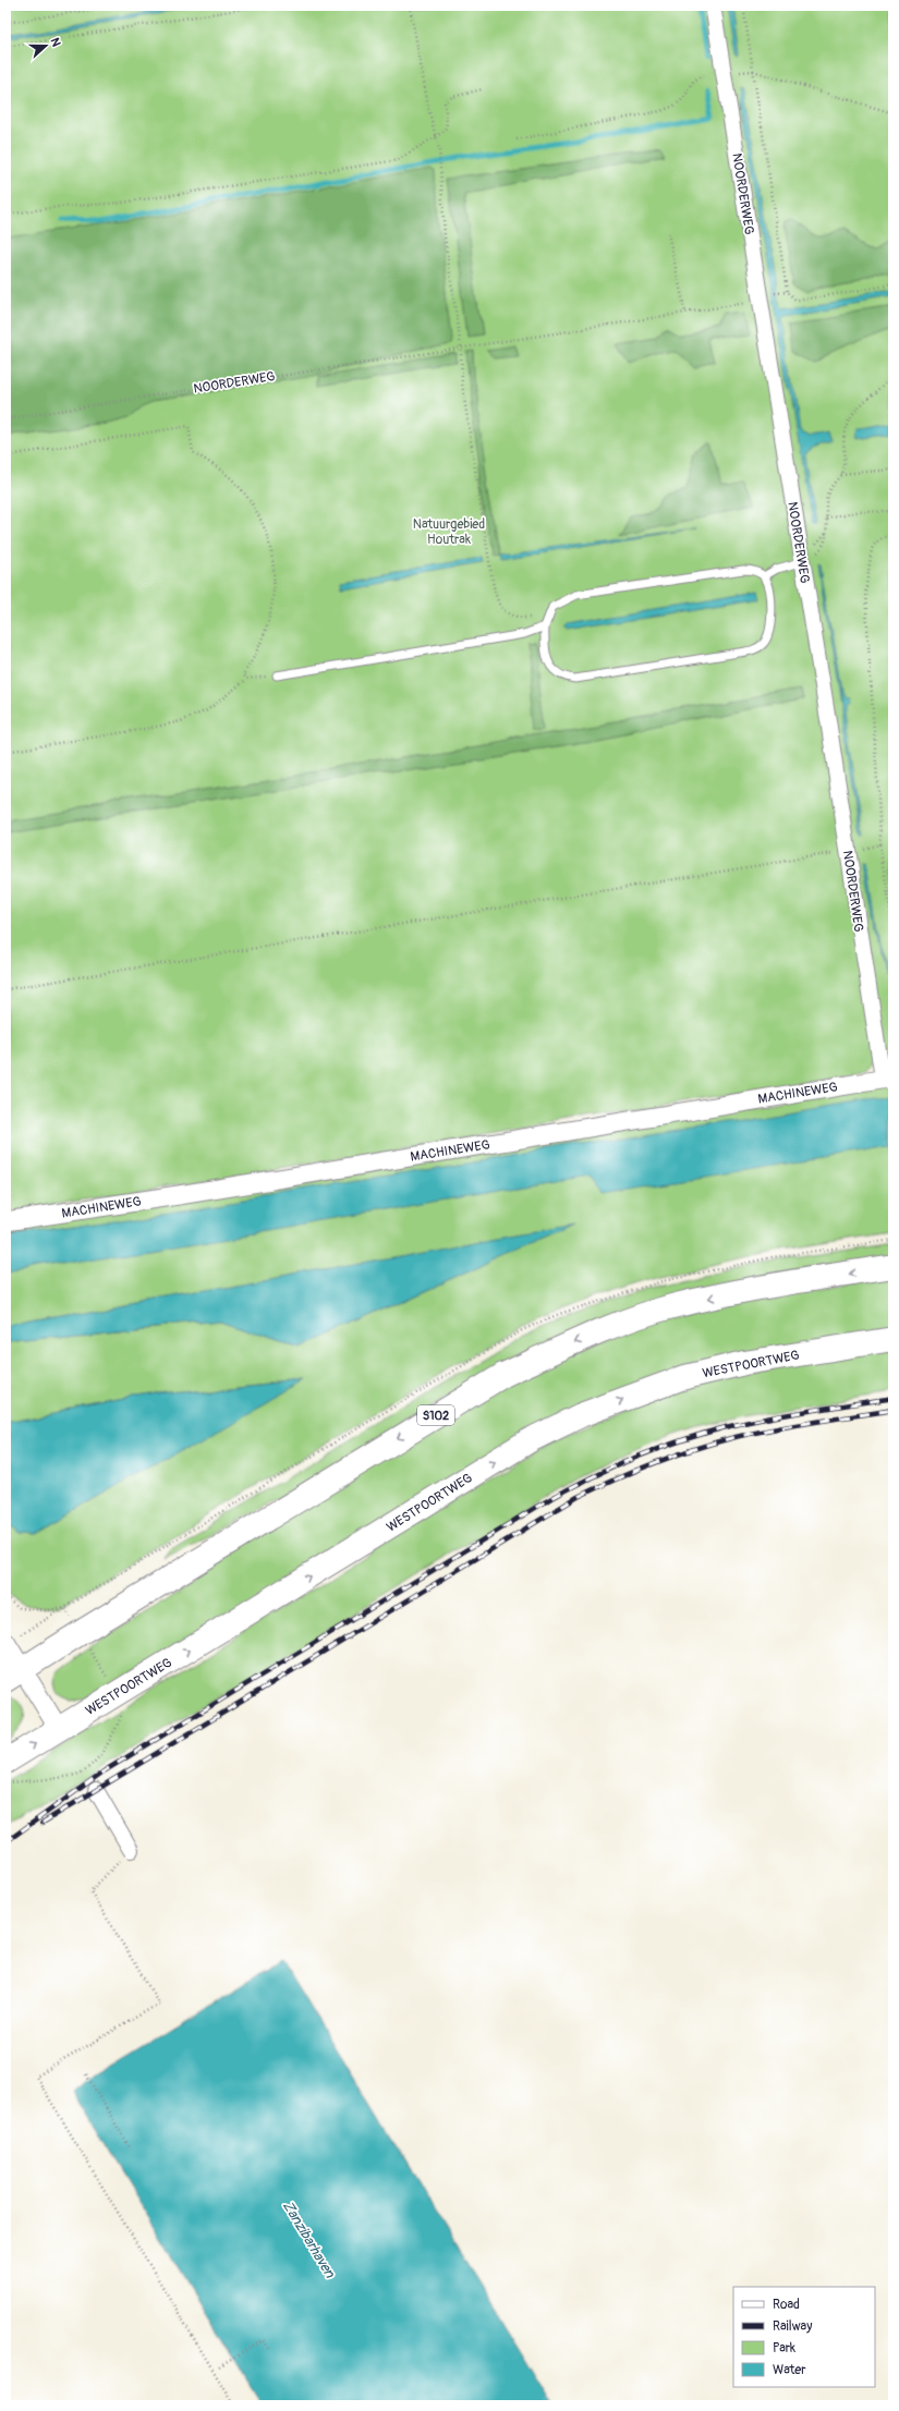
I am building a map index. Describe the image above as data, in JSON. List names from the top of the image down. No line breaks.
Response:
{"streets":{"main road":["WESTPOORTWEG","S102"],"street":["NOORDERWEG","MACHINEWEG"]},"crossings":[["NOORDERWEG","MACHINEWEG"]],"water":["Zanzibarhaven"],"parks":["Natuurgebied Houtrak"],"legend":["Road","Railway","Park","Water"],"north":"right"}
